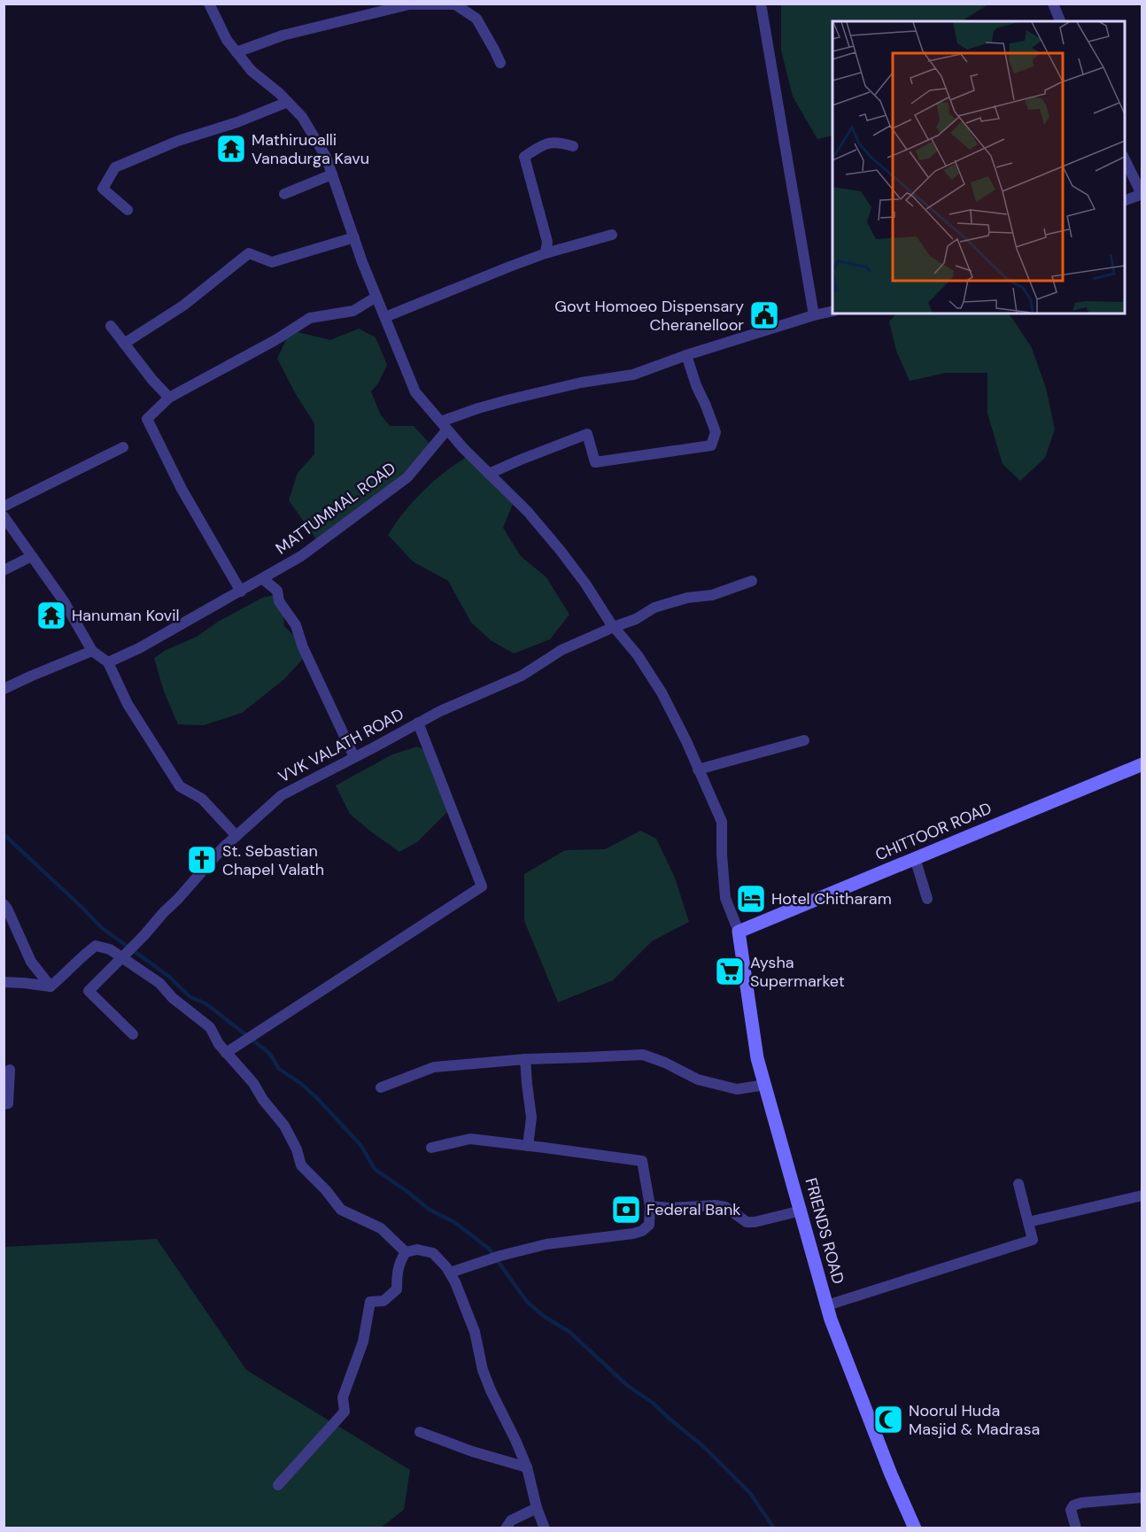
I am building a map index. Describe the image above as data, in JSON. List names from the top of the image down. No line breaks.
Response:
{"streets":{"main road":["CHITTOOR ROAD","FRIENDS ROAD"],"street":["MATTUMMAL ROAD","VVK VALATH ROAD"]},"crossings":[["CHITTOOR ROAD","FRIENDS ROAD"]],"places":{"temple":["Mathiruoalli Vanadurga Kavu","Hanuman Kovil"],"public building":["Govt Homoeo Dispensary Cheranelloor"],"church":["St. Sebastian Chapel Valath"],"hotel":["Hotel Chitharam"],"supermarket":["Aysha Supermarket"],"bank":["Federal Bank"],"mosque":["Noorul Huda Masjid & Madrasa"]}}
